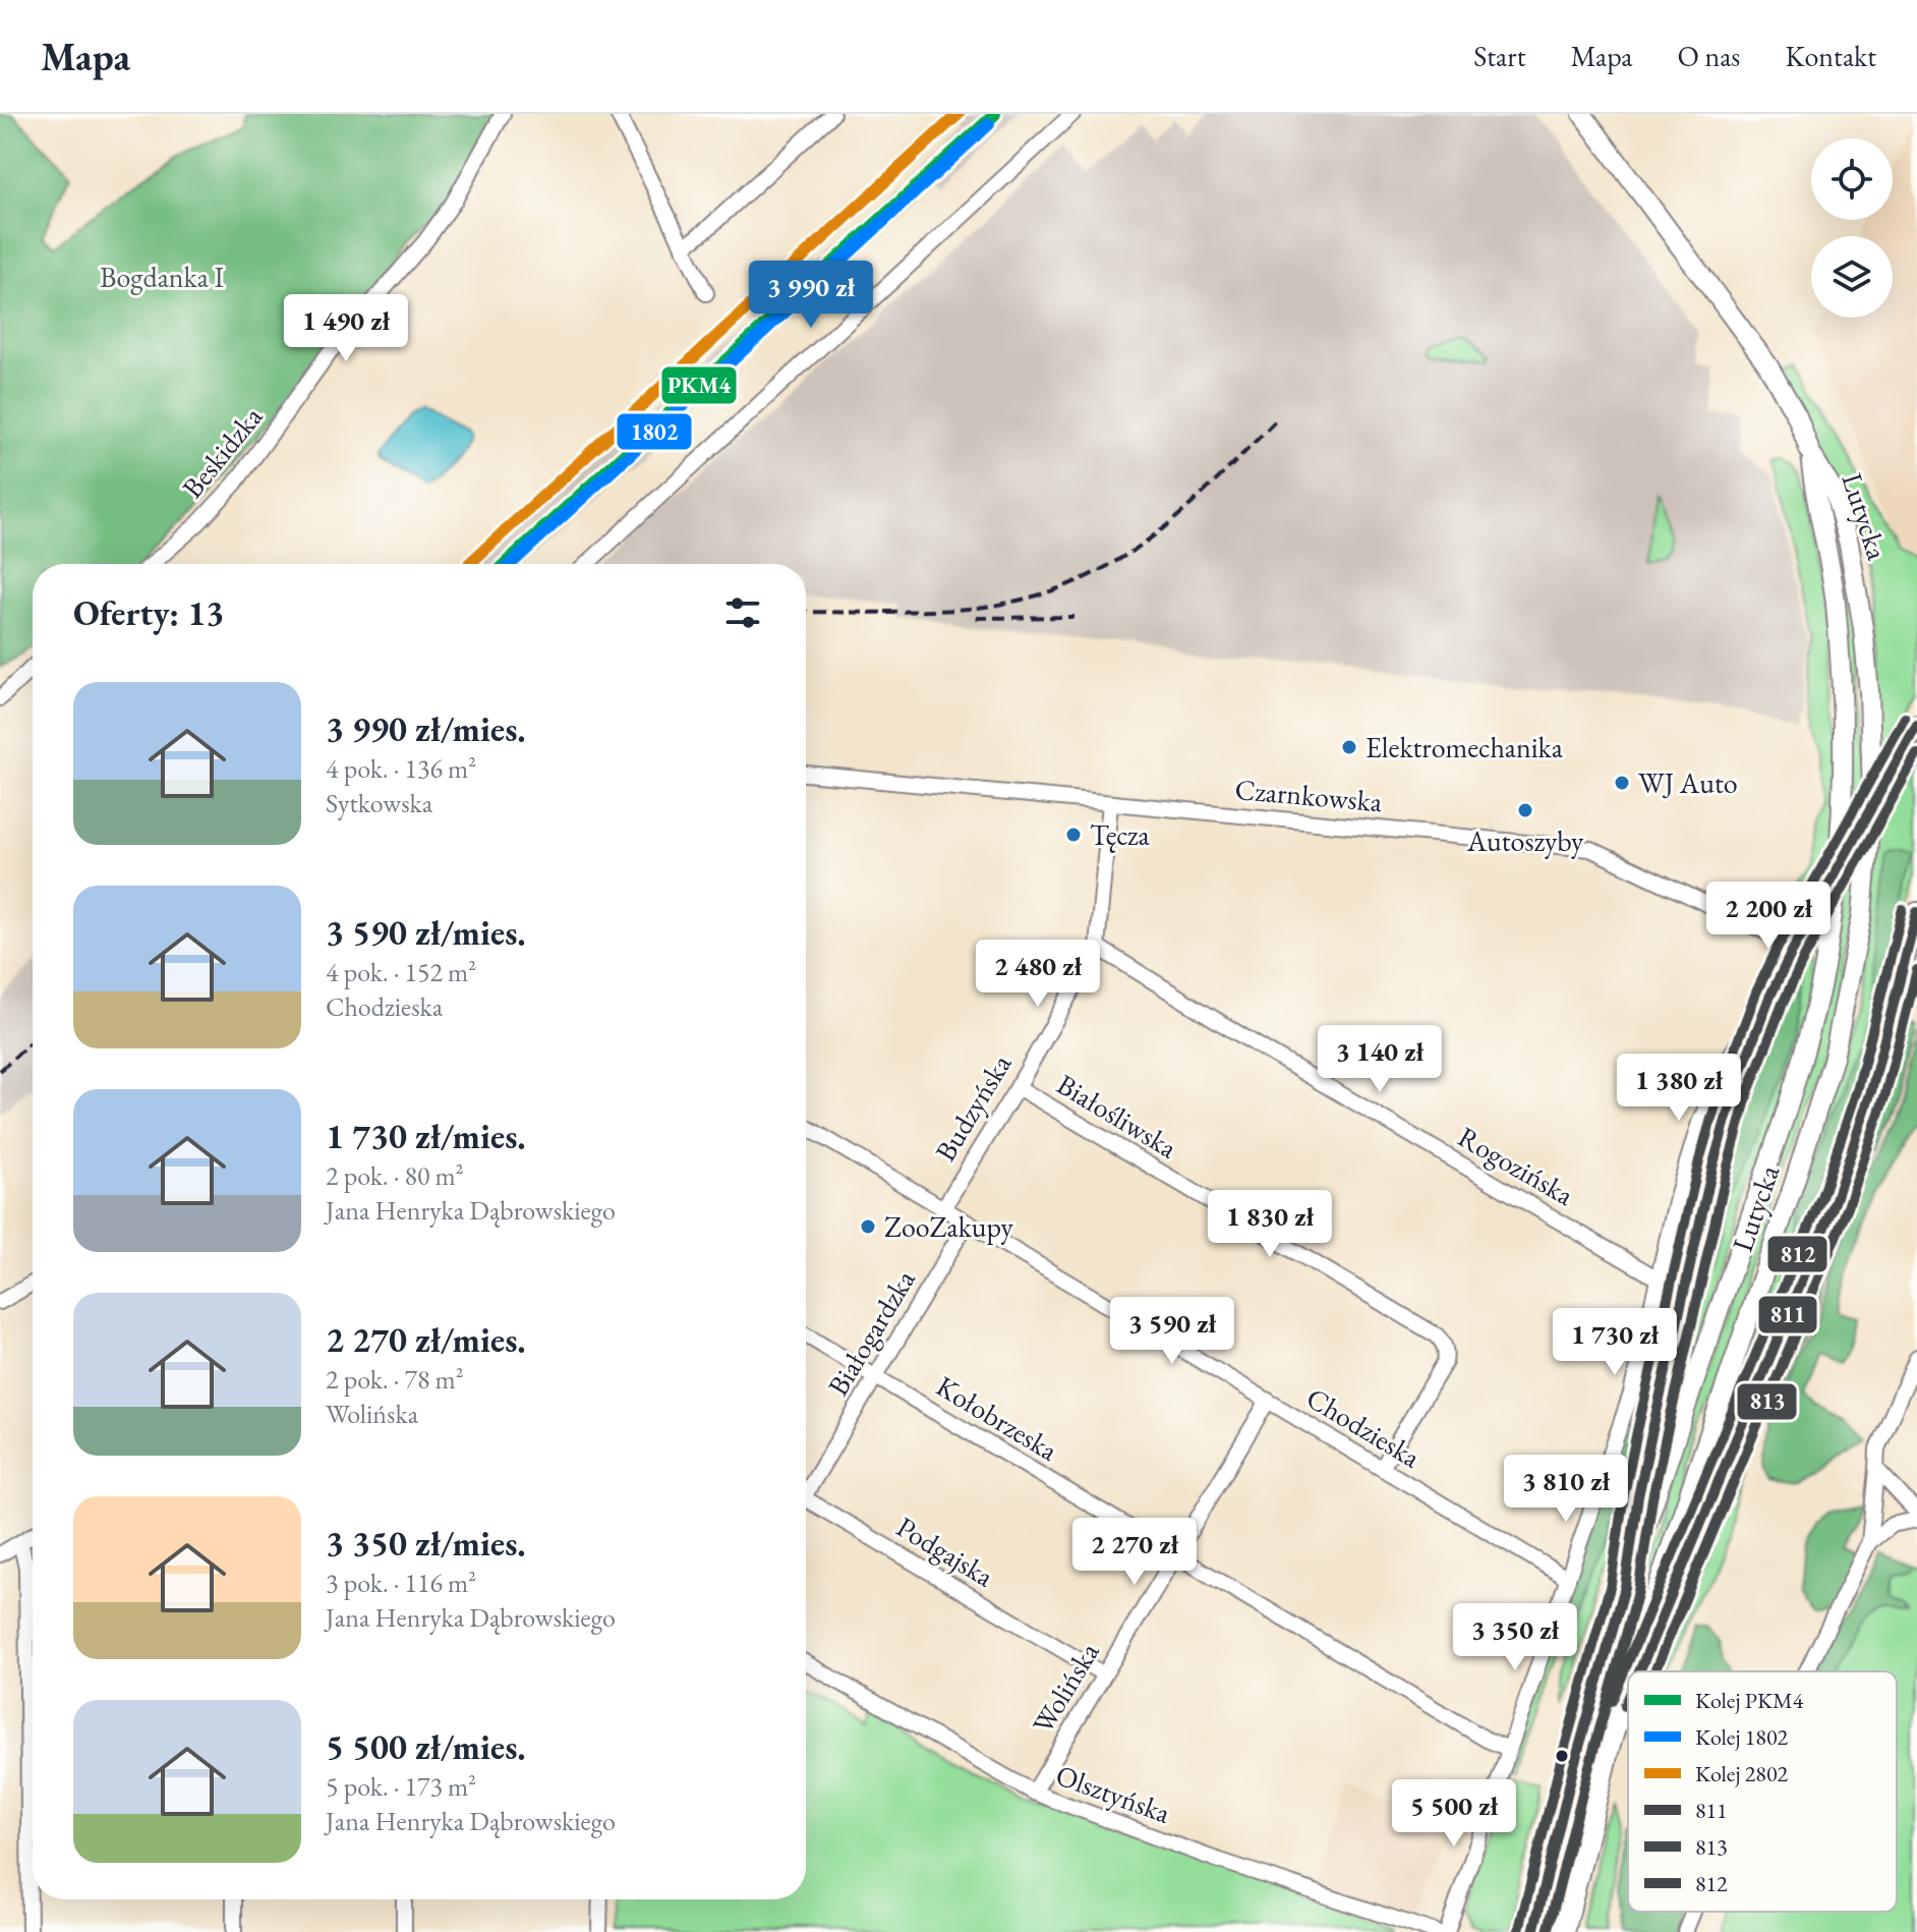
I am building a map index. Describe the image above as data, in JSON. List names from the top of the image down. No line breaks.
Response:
{"streets":{"main road":["Lutycka"],"street":["Beskidzka","Czarnkowska","Budzyńska","Białośliwska","Rogozińska","Białogardzka","Kołobrzeska","Chodzieska","Podgajska","Wolińska","Olsztyńska"]},"crossings":[["Czarnkowska","Budzyńska"],["Budzyńska","Białośliwska"],["Budzyńska","Rogozińska"],["Budzyńska","Chodzieska"],["Białośliwska","Chodzieska"],["Białogardzka","Kołobrzeska"],["Białogardzka","Chodzieska"],["Kołobrzeska","Wolińska"],["Chodzieska","Wolińska"],["Podgajska","Wolińska"],["Wolińska","Olsztyńska"]],"parks":["Bogdanka I"],"places":["Elektromechanika","WJ Auto","Autoszyby","Tęcza","ZooZakupy"],"lines":["rail line PKM4","rail line 2802","rail line 1802","transit line 812","transit line 811","transit line 813"],"legend":["Kolej PKM4","Kolej 1802","Kolej 2802","811","813","812"],"page":{"header":"Mapa","nav":["Start","Mapa","O nas","Kontakt"],"price":["3 990 zł","1 490 zł","2 200 zł","2 480 zł","3 140 zł","1 380 zł","1 830 zł","3 590 zł","1 730 zł","3 810 zł","2 270 zł","3 350 zł","5 500 zł"],"heading":"Oferty: 13","list":[{"name":"3 990 zł/mies.","note":"4 pok. · 136 m² · Sytkowska"},{"name":"3 590 zł/mies.","note":"4 pok. · 152 m² · Chodzieska"},{"name":"1 730 zł/mies.","note":"2 pok. · 80 m² · Jana Henryka Dąbrowskiego"},{"name":"2 270 zł/mies.","note":"2 pok. · 78 m² · Wolińska"},{"name":"3 350 zł/mies.","note":"3 pok. · 116 m² · Jana Henryka Dąbrowskiego"},{"name":"5 500 zł/mies.","note":"5 pok. · 173 m² · Jana Henryka Dąbrowskiego"}]}}
